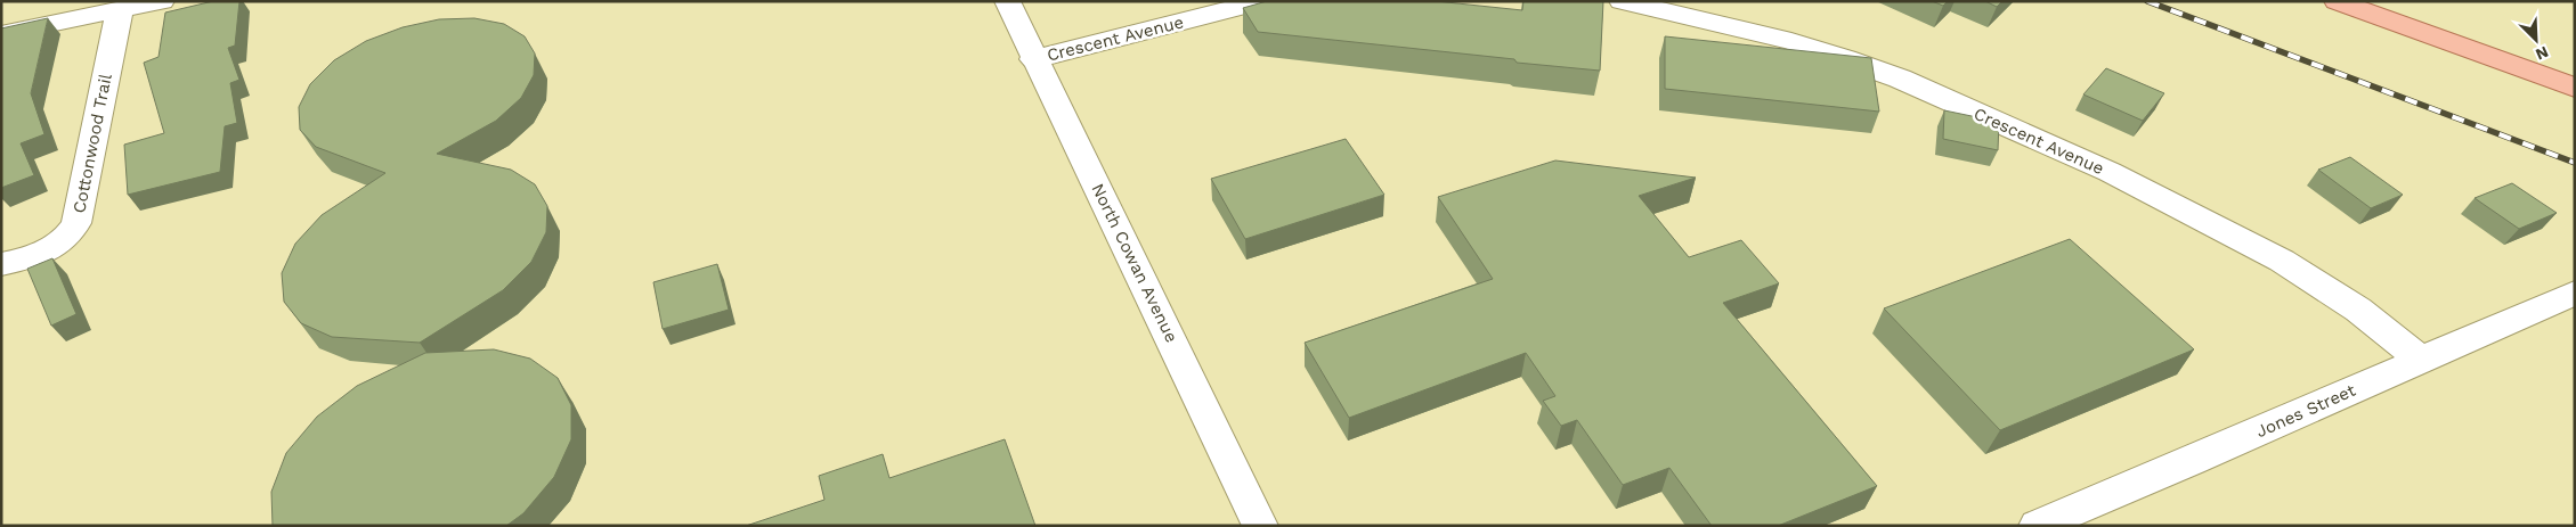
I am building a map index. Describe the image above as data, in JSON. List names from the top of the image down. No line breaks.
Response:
{"streets":{"street":["Crescent Avenue","Cottonwood Trail","North Cowan Avenue","Jones Street"]},"crossings":[["Crescent Avenue","North Cowan Avenue"],["Crescent Avenue","Jones Street"]],"north":"bottom right"}
